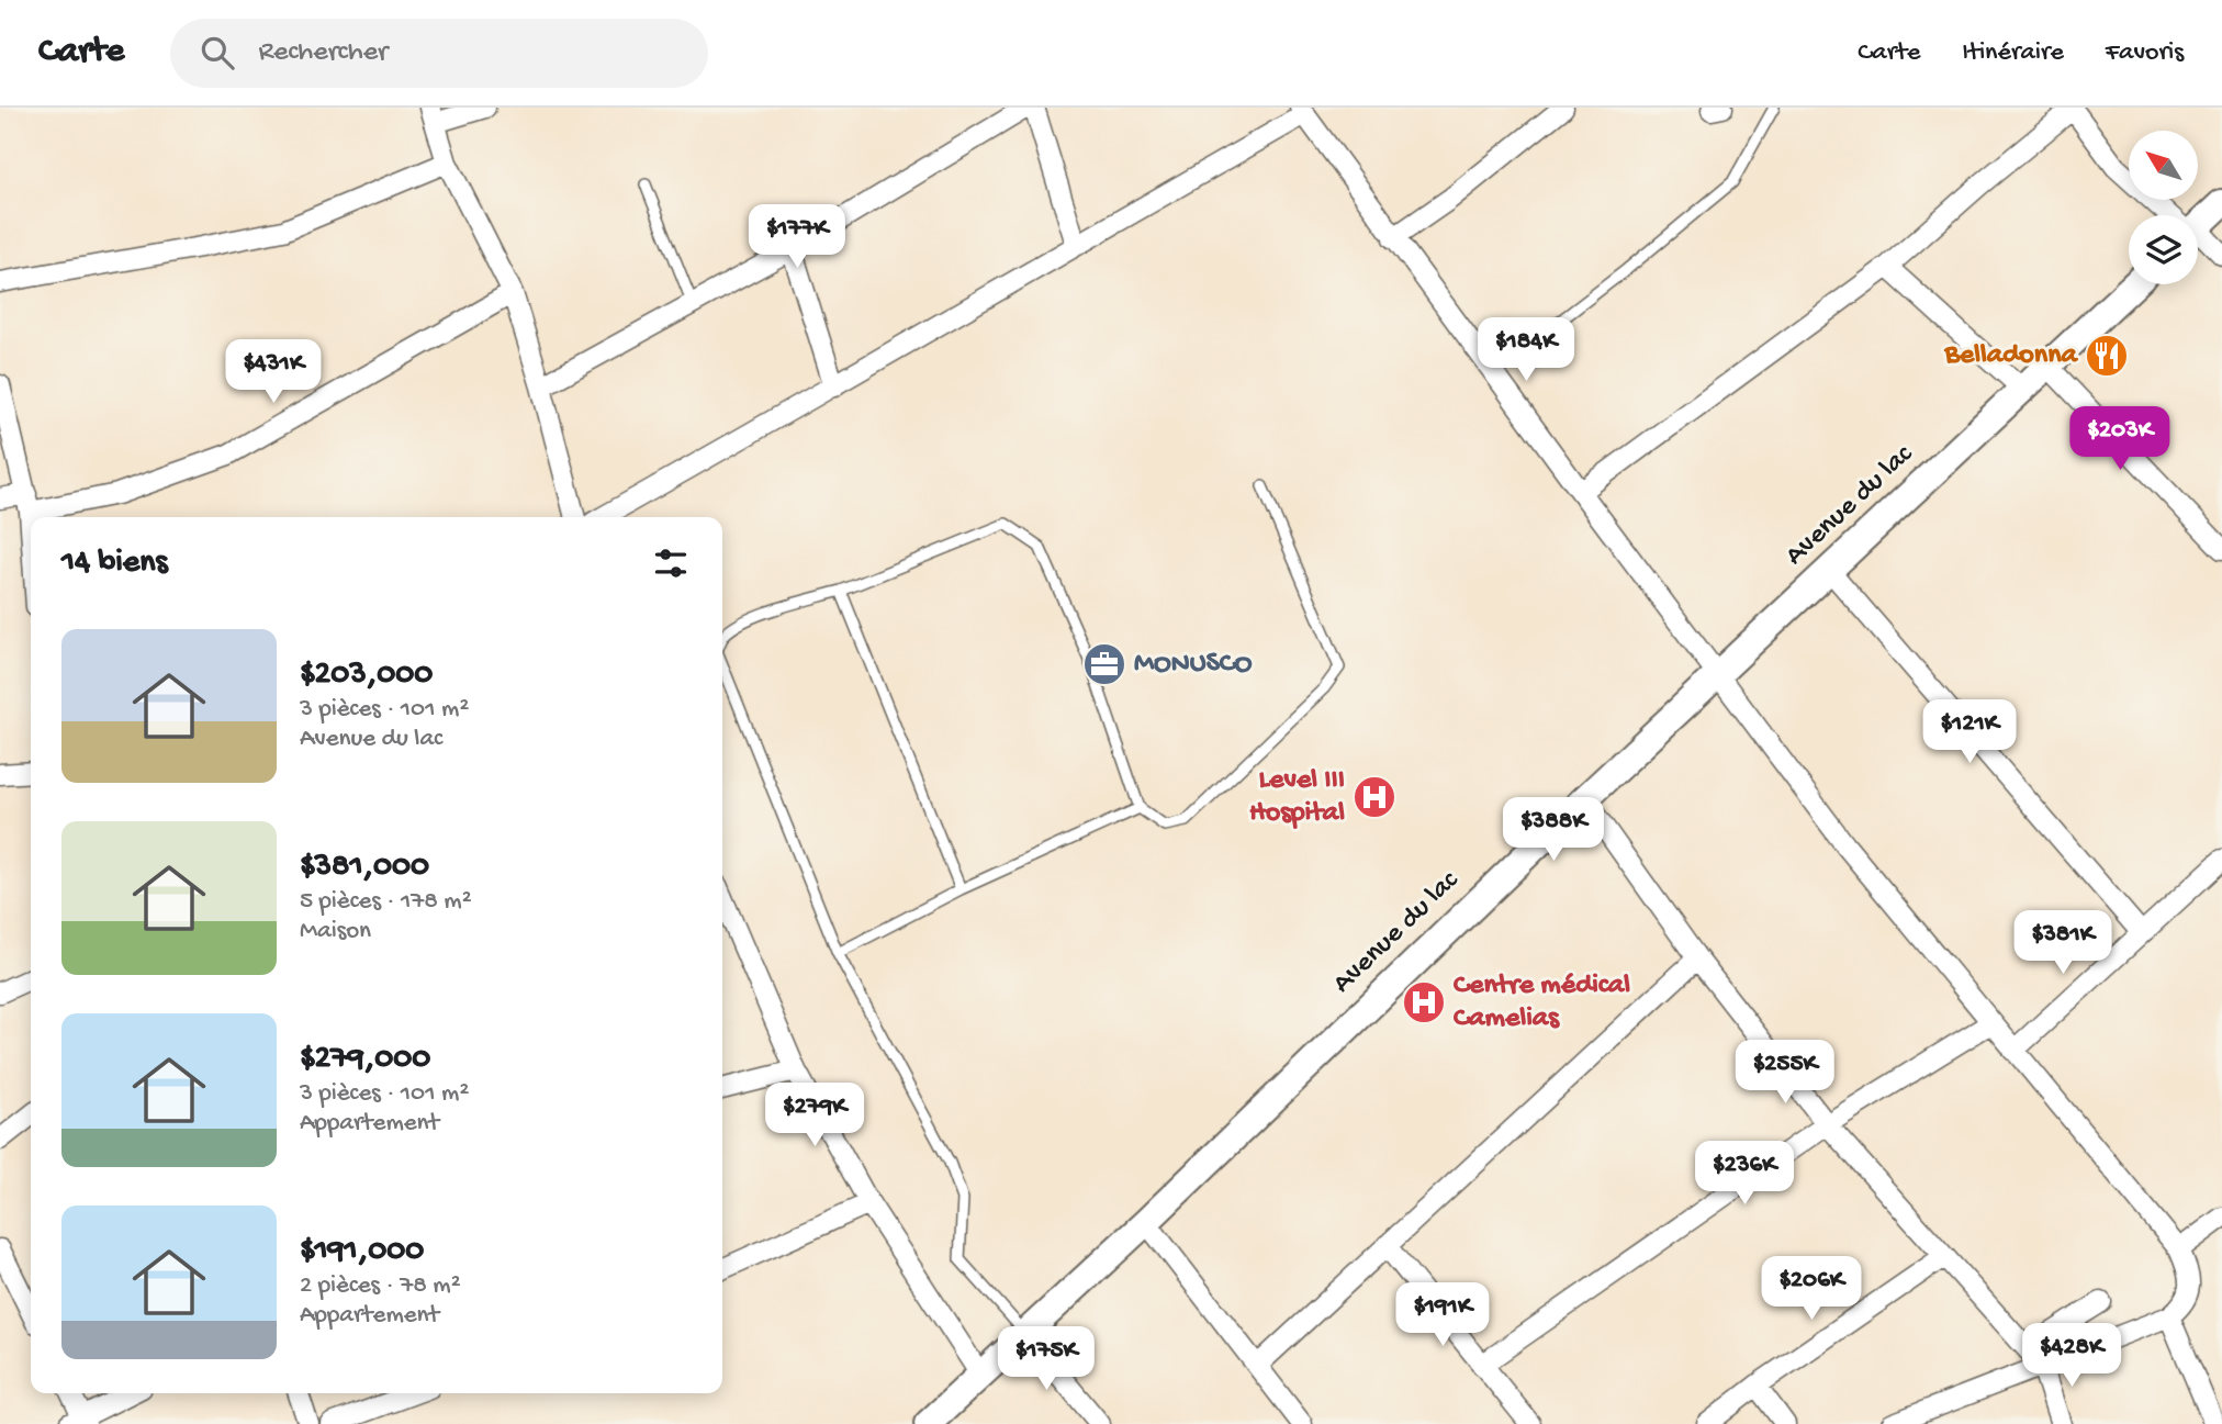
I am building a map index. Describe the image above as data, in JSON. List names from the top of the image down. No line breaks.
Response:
{"streets":{"main road":["Avenue du lac"]},"places":{"restaurant":["Belladonna"],"office":["MONUSCO"],"hospital":["Level III Hospital","Centre médical Camelias"]},"north":"top left","page":{"header":"Carte","search":"Rechercher","nav":["Carte","Itinéraire","Favoris"],"price":["$177K","$184K","$431K","$203K","$121K","$388K","$381K","$255K","$279K","$236K","$206K","$191K","$428K","$175K"],"heading":"14 biens","list":[{"name":"$203,000","note":"3 pièces · 101 m² · Avenue du lac"},{"name":"$381,000","note":"5 pièces · 178 m² · Maison"},{"name":"$279,000","note":"3 pièces · 101 m² · Appartement"},{"name":"$191,000","note":"2 pièces · 78 m² · Appartement"}]}}
